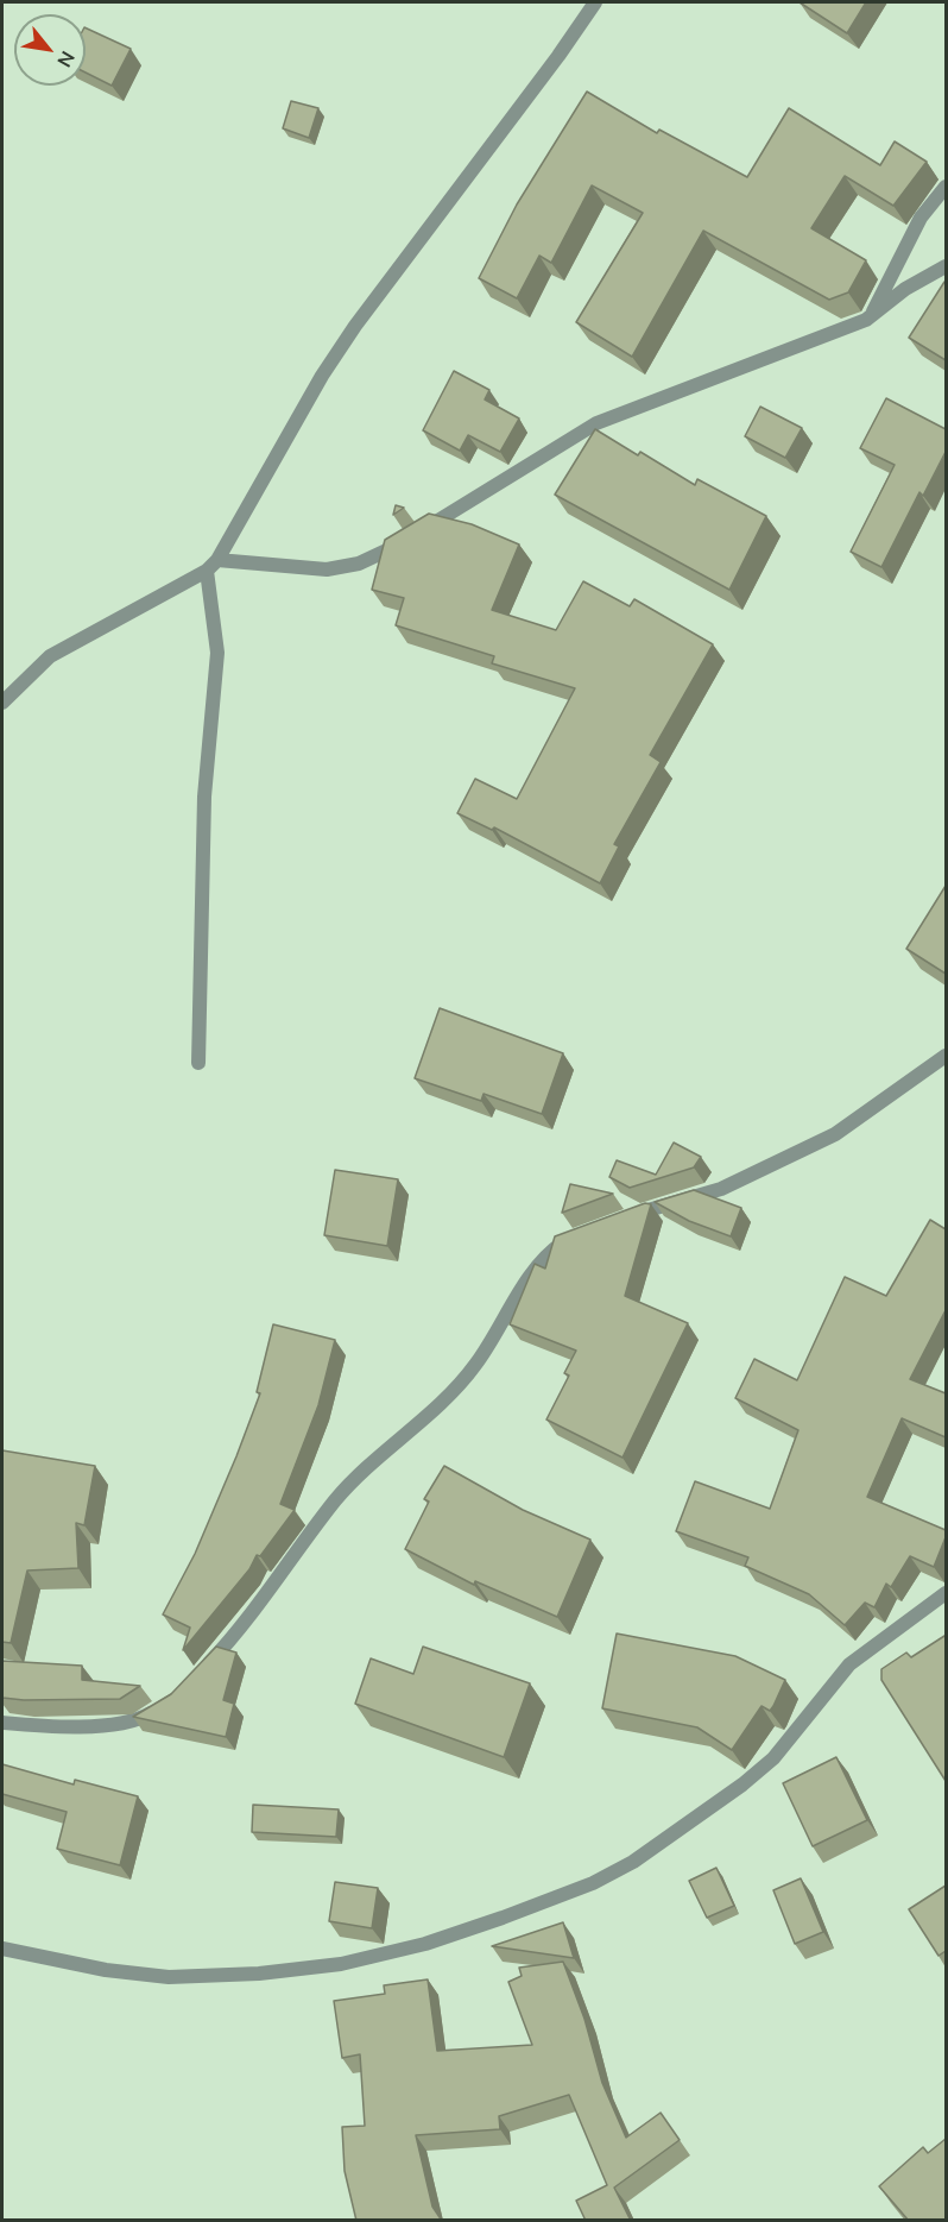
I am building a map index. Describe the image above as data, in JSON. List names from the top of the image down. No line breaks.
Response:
{"north":"bottom right"}
